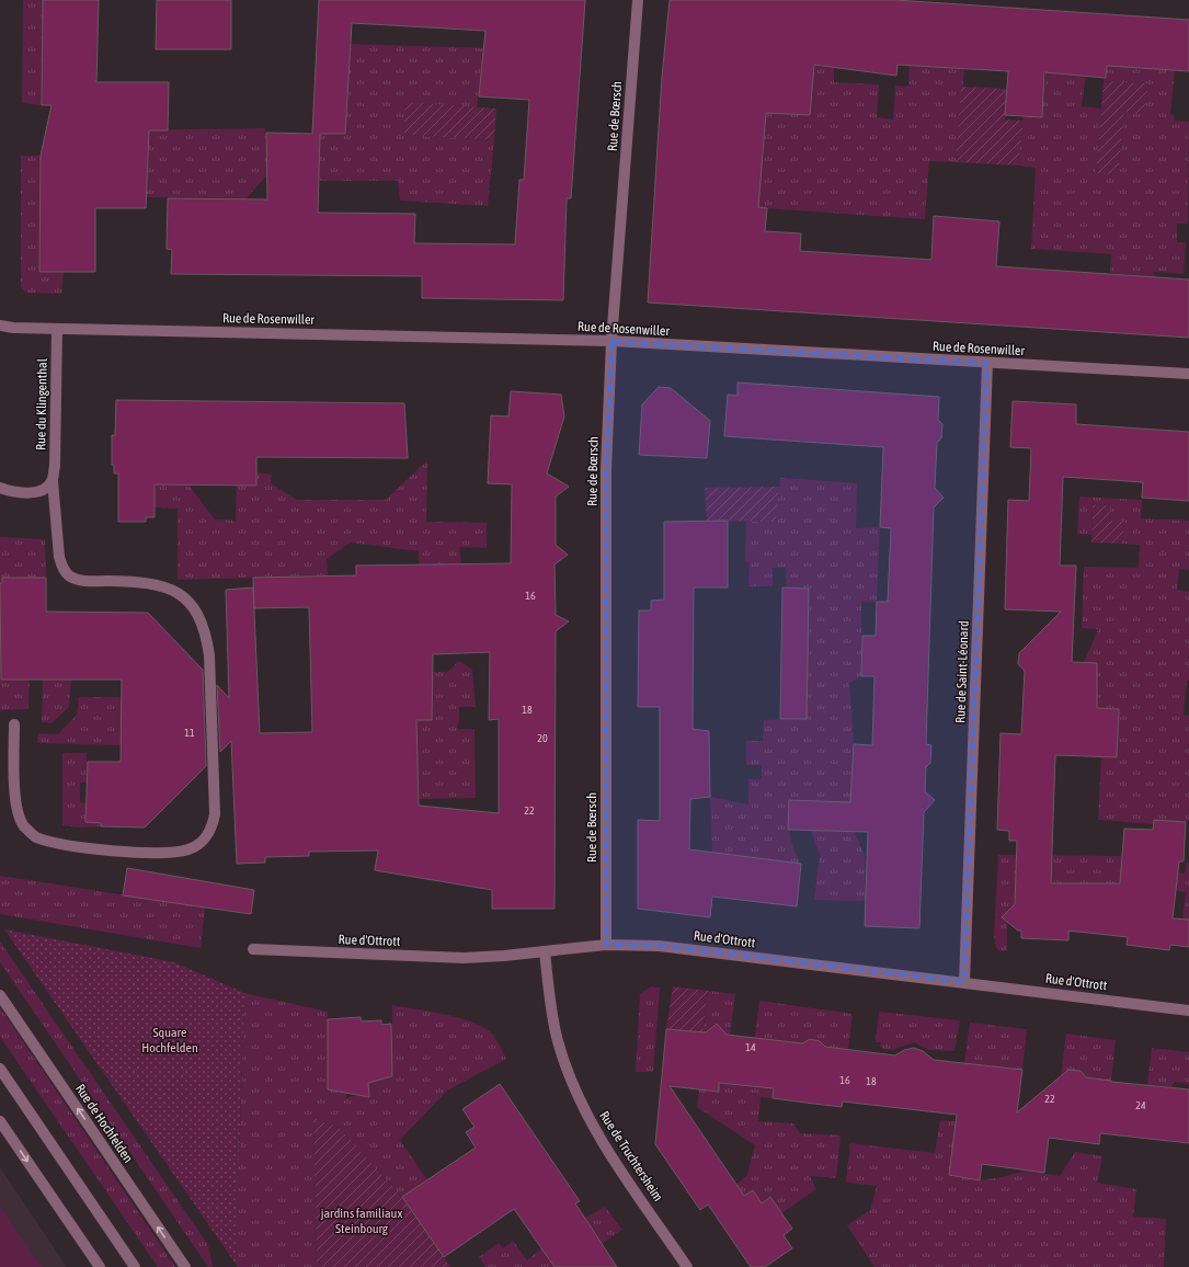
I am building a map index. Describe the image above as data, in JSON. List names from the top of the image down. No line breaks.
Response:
{"streets":{"street":["Rue de Bœrsch","Rue de Rosenwiller","Rue du Klingenthal","Rue de Saint-Léonard","Rue d'Ottrott","Rue de Hochfelden","Rue de Truchtersheim"]},"crossings":[["Rue de Bœrsch","Rue de Rosenwiller"],["Rue de Bœrsch","Rue d'Ottrott"],["Rue de Rosenwiller","Rue du Klingenthal"],["Rue de Rosenwiller","Rue de Saint-Léonard"],["Rue de Saint-Léonard","Rue d'Ottrott"],["Rue d'Ottrott","Rue de Truchtersheim"]],"parks":["Square Hochfelden","jardins familiaux Steinbourg"],"house_numbers":["16","18","11","20","22","14","16","18","22","24"]}
